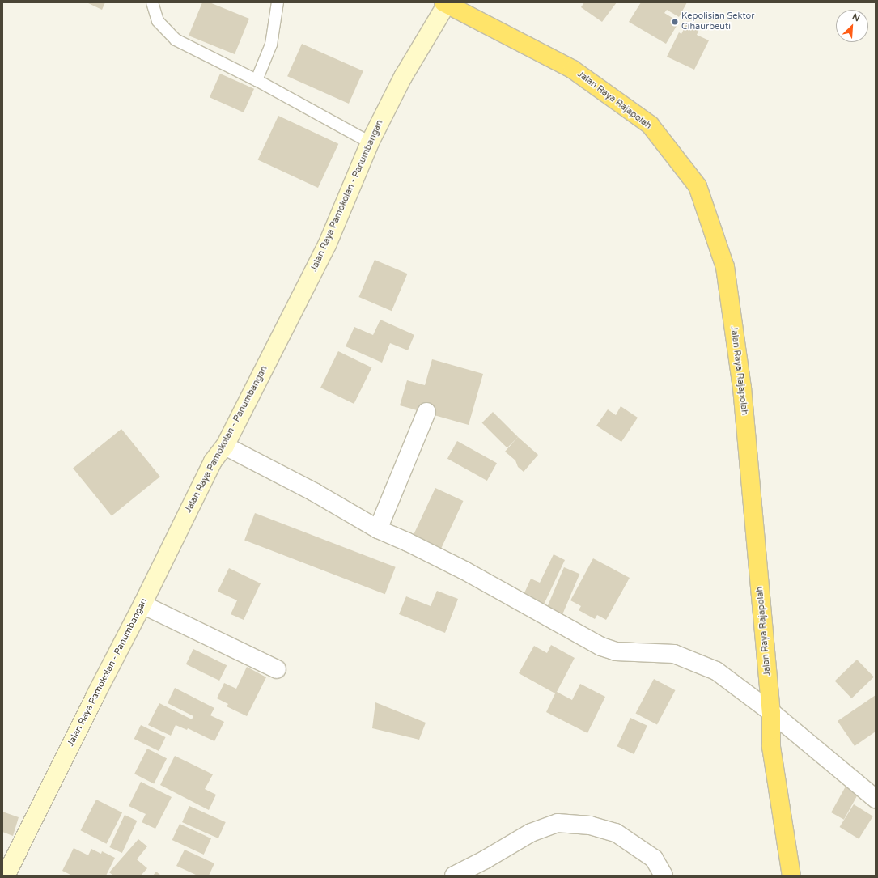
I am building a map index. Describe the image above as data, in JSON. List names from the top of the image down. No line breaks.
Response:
{"streets":{"highway":["Jalan Raya Rajapolah"],"main road":["Jalan Raya Pamokolan - Panumbangan"]},"crossings":[["Jalan Raya Rajapolah","Jalan Raya Pamokolan - Panumbangan"]],"places":["Kepolisian Sektor Cihaurbeuti"],"north":"top right"}
